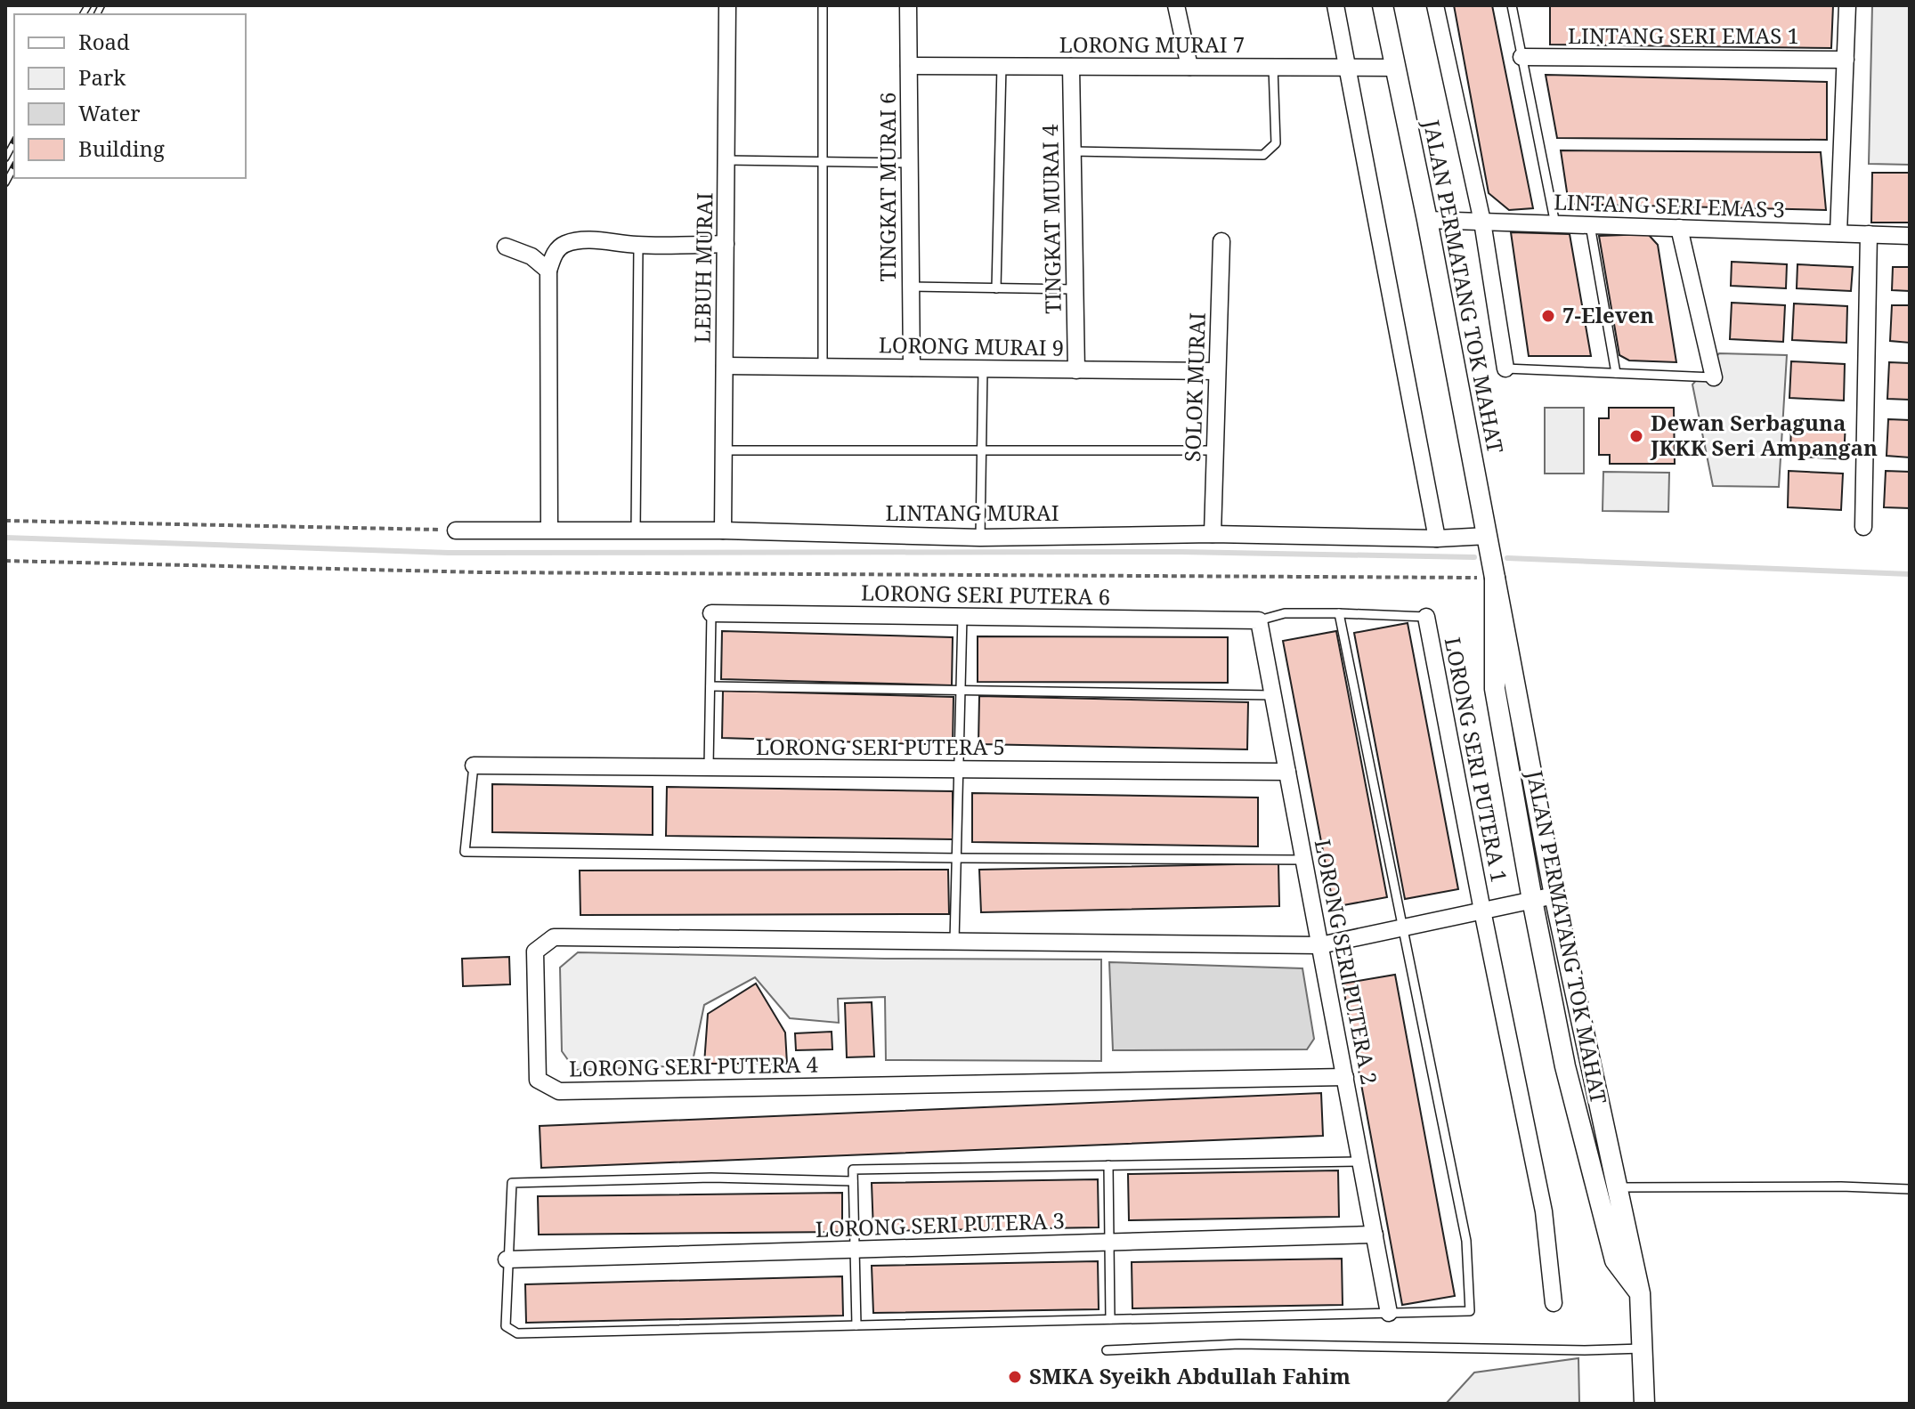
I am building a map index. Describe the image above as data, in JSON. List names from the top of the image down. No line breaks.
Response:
{"streets":{"street":["LINTANG SERI EMAS 1","LORONG MURAI 7","TINGKAT MURAI 6","LINTANG SERI EMAS 3","TINGKAT MURAI 4","LEBUH MURAI","JALAN PERMATANG TOK MAHAT","LORONG MURAI 9","SOLOK MURAI","LINTANG MURAI","LORONG SERI PUTERA 6","LORONG SERI PUTERA 5","LORONG SERI PUTERA 1","LORONG SERI PUTERA 2","LORONG SERI PUTERA 4","LORONG SERI PUTERA 3"]},"crossings":[["LORONG MURAI 7","TINGKAT MURAI 6"],["LORONG MURAI 7","TINGKAT MURAI 4"],["LORONG MURAI 7","JALAN PERMATANG TOK MAHAT"],["TINGKAT MURAI 6","LORONG MURAI 9"],["LINTANG SERI EMAS 3","JALAN PERMATANG TOK MAHAT"],["TINGKAT MURAI 4","LORONG MURAI 9"],["LEBUH MURAI","LORONG MURAI 9"],["LEBUH MURAI","LINTANG MURAI"],["JALAN PERMATANG TOK MAHAT","LINTANG MURAI"],["JALAN PERMATANG TOK MAHAT","LORONG SERI PUTERA 4"],["LORONG MURAI 9","SOLOK MURAI"],["SOLOK MURAI","LINTANG MURAI"],["LORONG SERI PUTERA 6","LORONG SERI PUTERA 2"],["LORONG SERI PUTERA 5","LORONG SERI PUTERA 2"],["LORONG SERI PUTERA 1","LORONG SERI PUTERA 4"],["LORONG SERI PUTERA 2","LORONG SERI PUTERA 4"],["LORONG SERI PUTERA 2","LORONG SERI PUTERA 3"]],"places":["7-Eleven","Dewan Serbaguna JKKK Seri Ampangan","SMKA Syeikh Abdullah Fahim"],"legend":["Road","Park","Water","Building"]}
